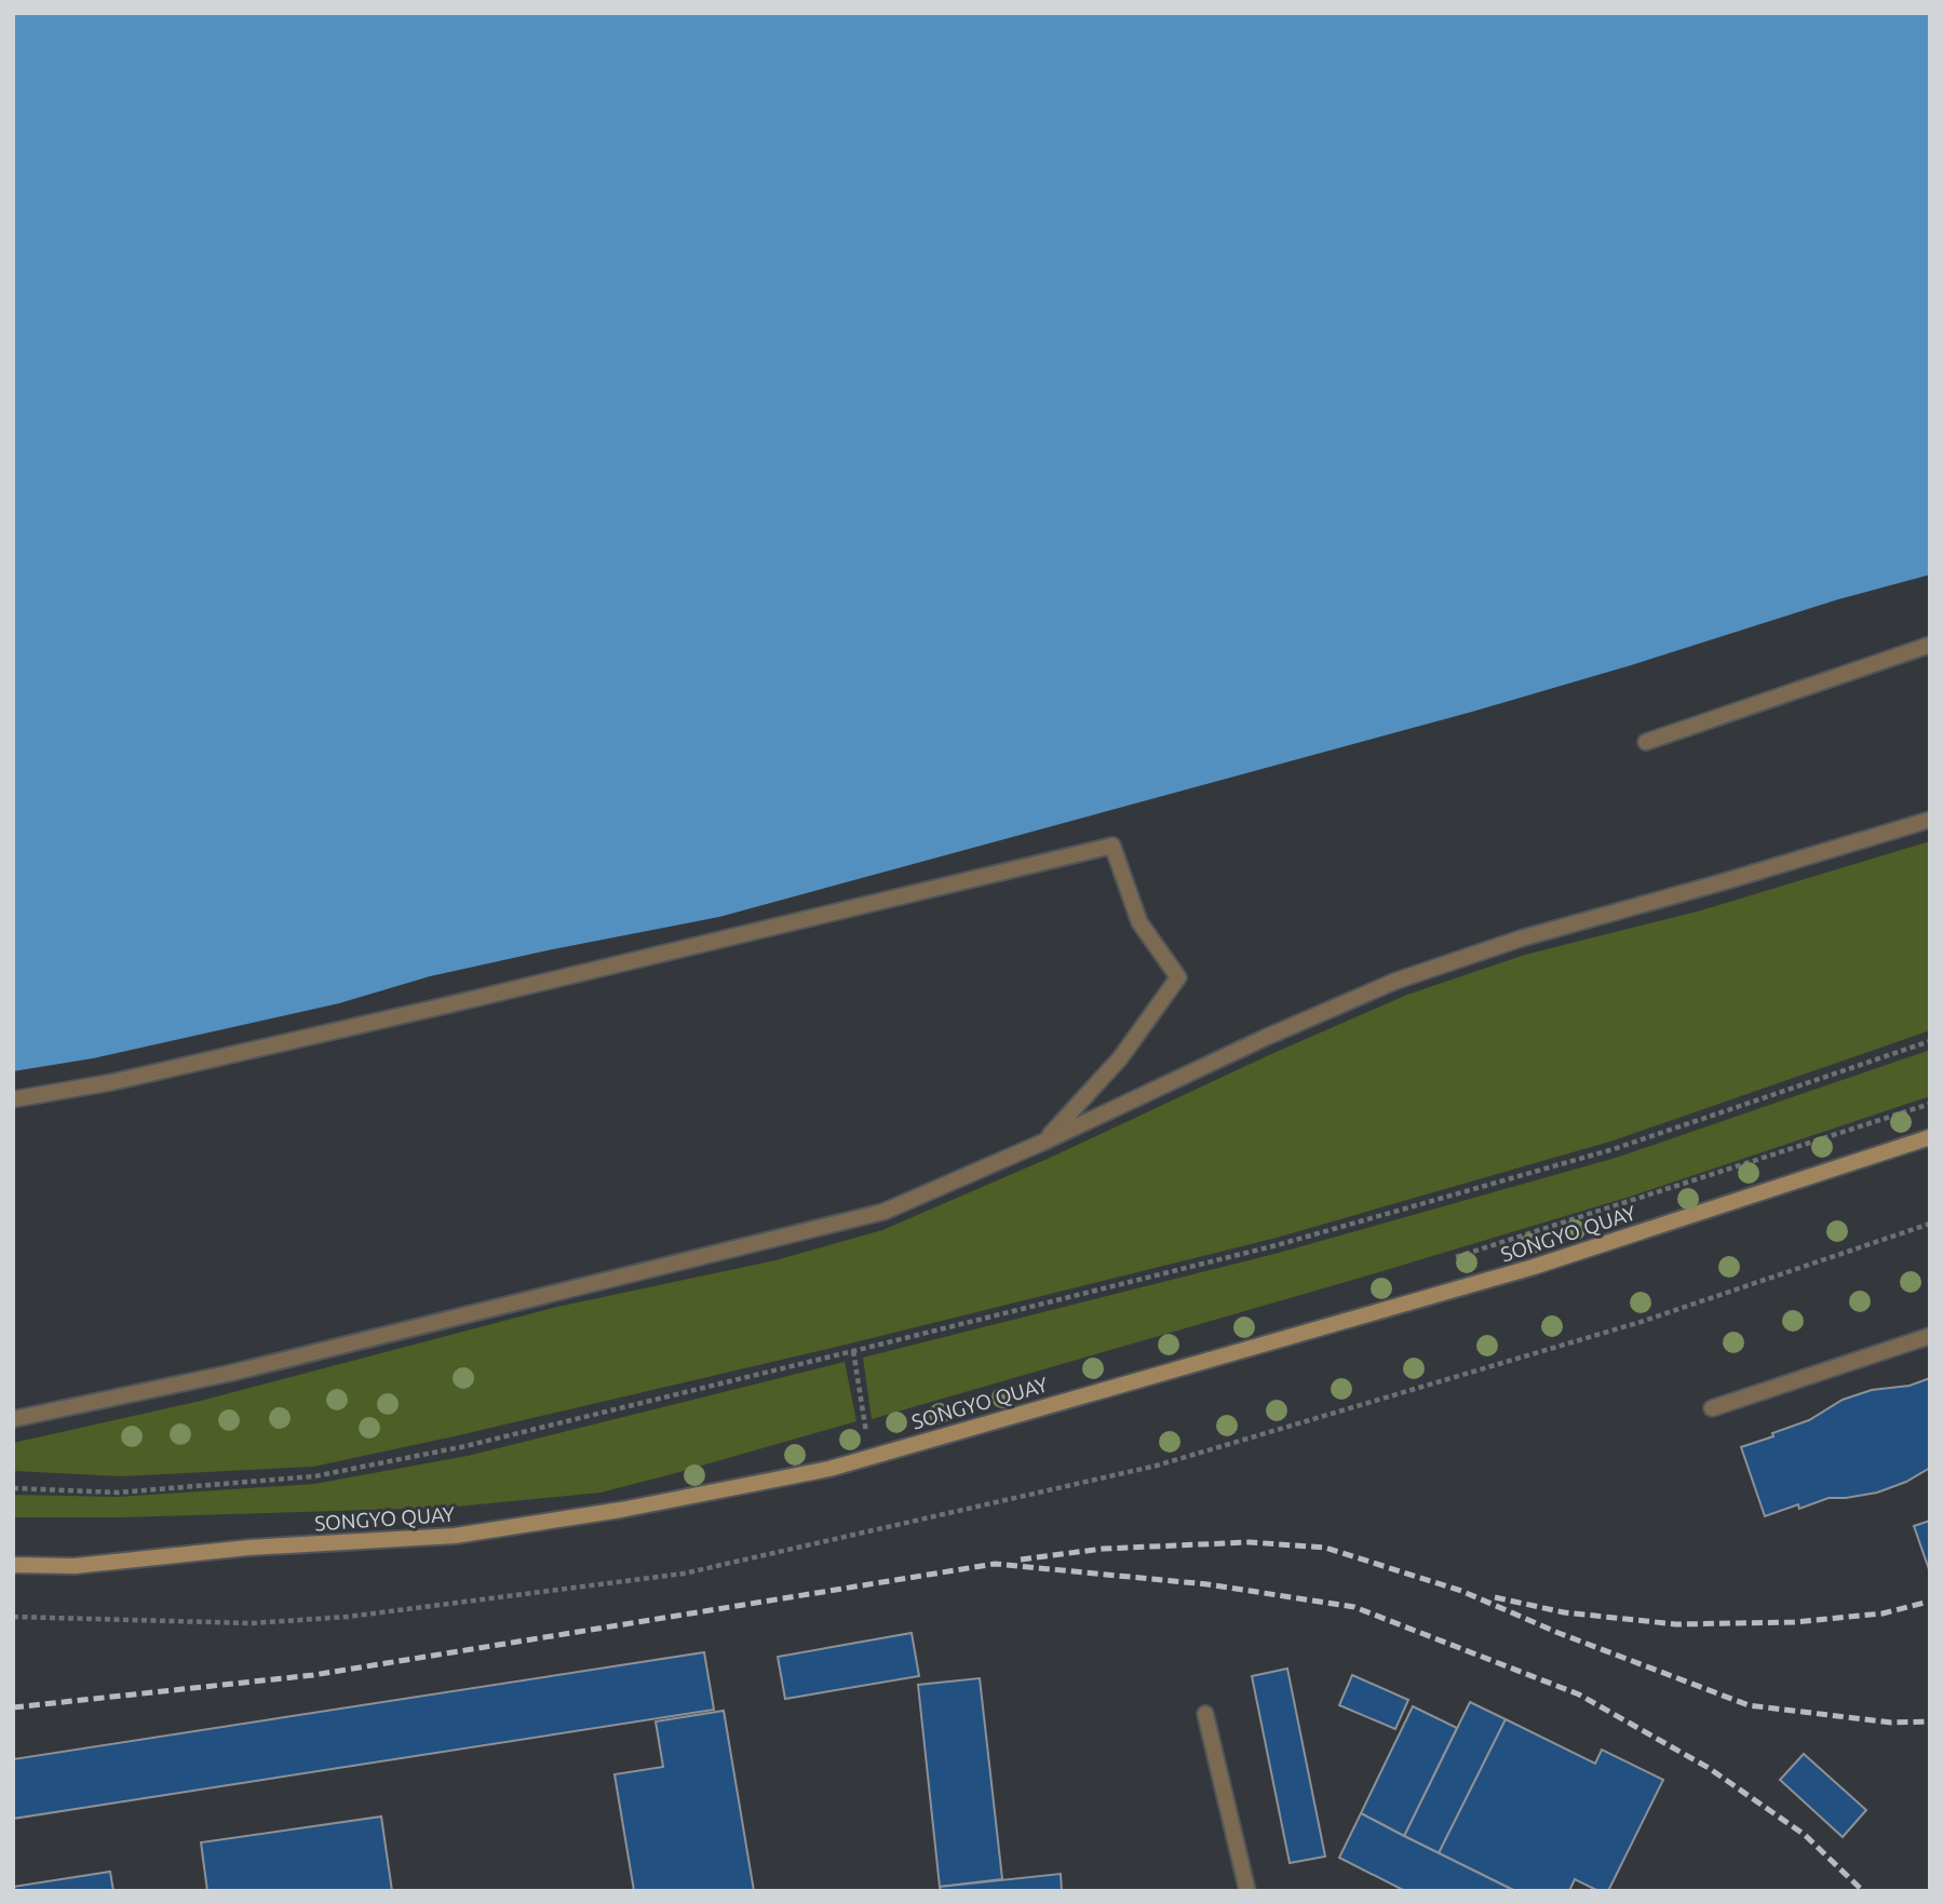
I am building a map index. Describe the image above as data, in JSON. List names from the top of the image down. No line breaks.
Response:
{"streets":{"main road":["SONGYO QUAY"]}}
